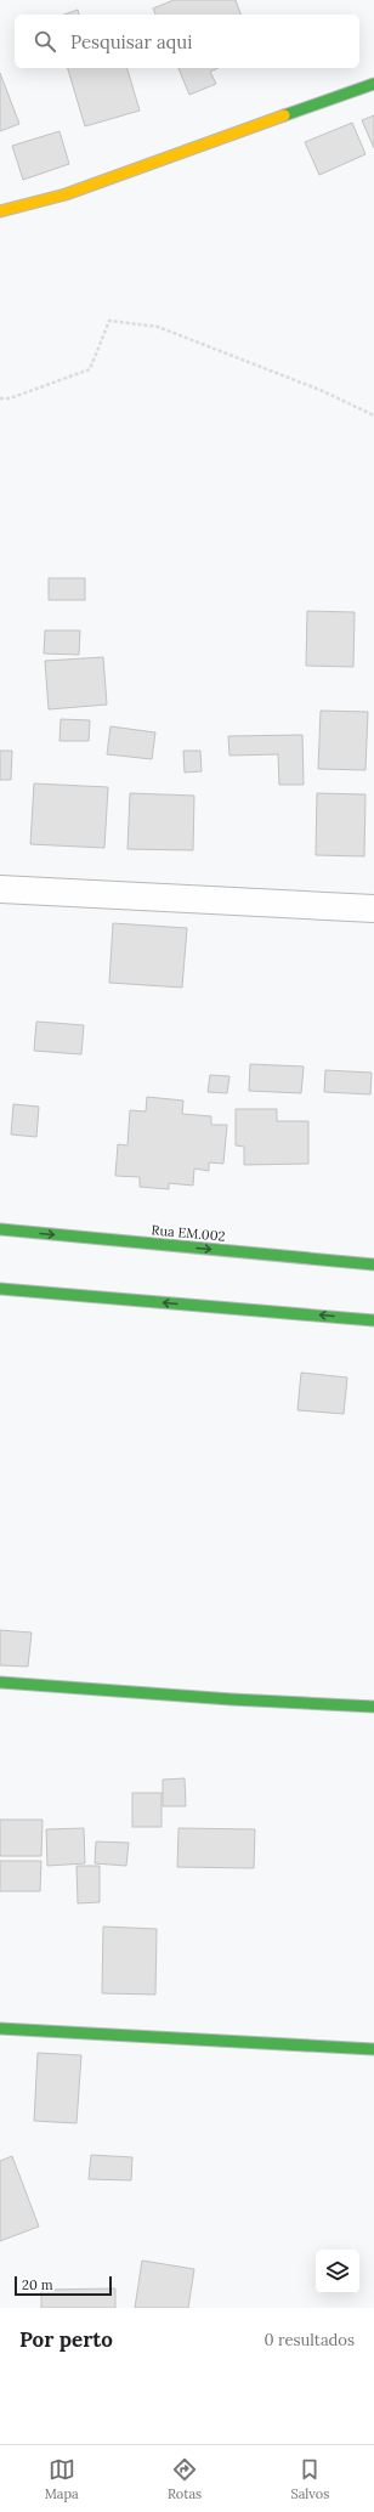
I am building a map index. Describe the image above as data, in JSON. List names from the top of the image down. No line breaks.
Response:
{"streets":{"street":["Rua EM.002"]},"scale_bar":"20 m","page":{"search":"Pesquisar aqui","scale":"20 m","heading":["Por perto","0 resultados"],"nav":["Mapa","Rotas","Salvos"]}}
